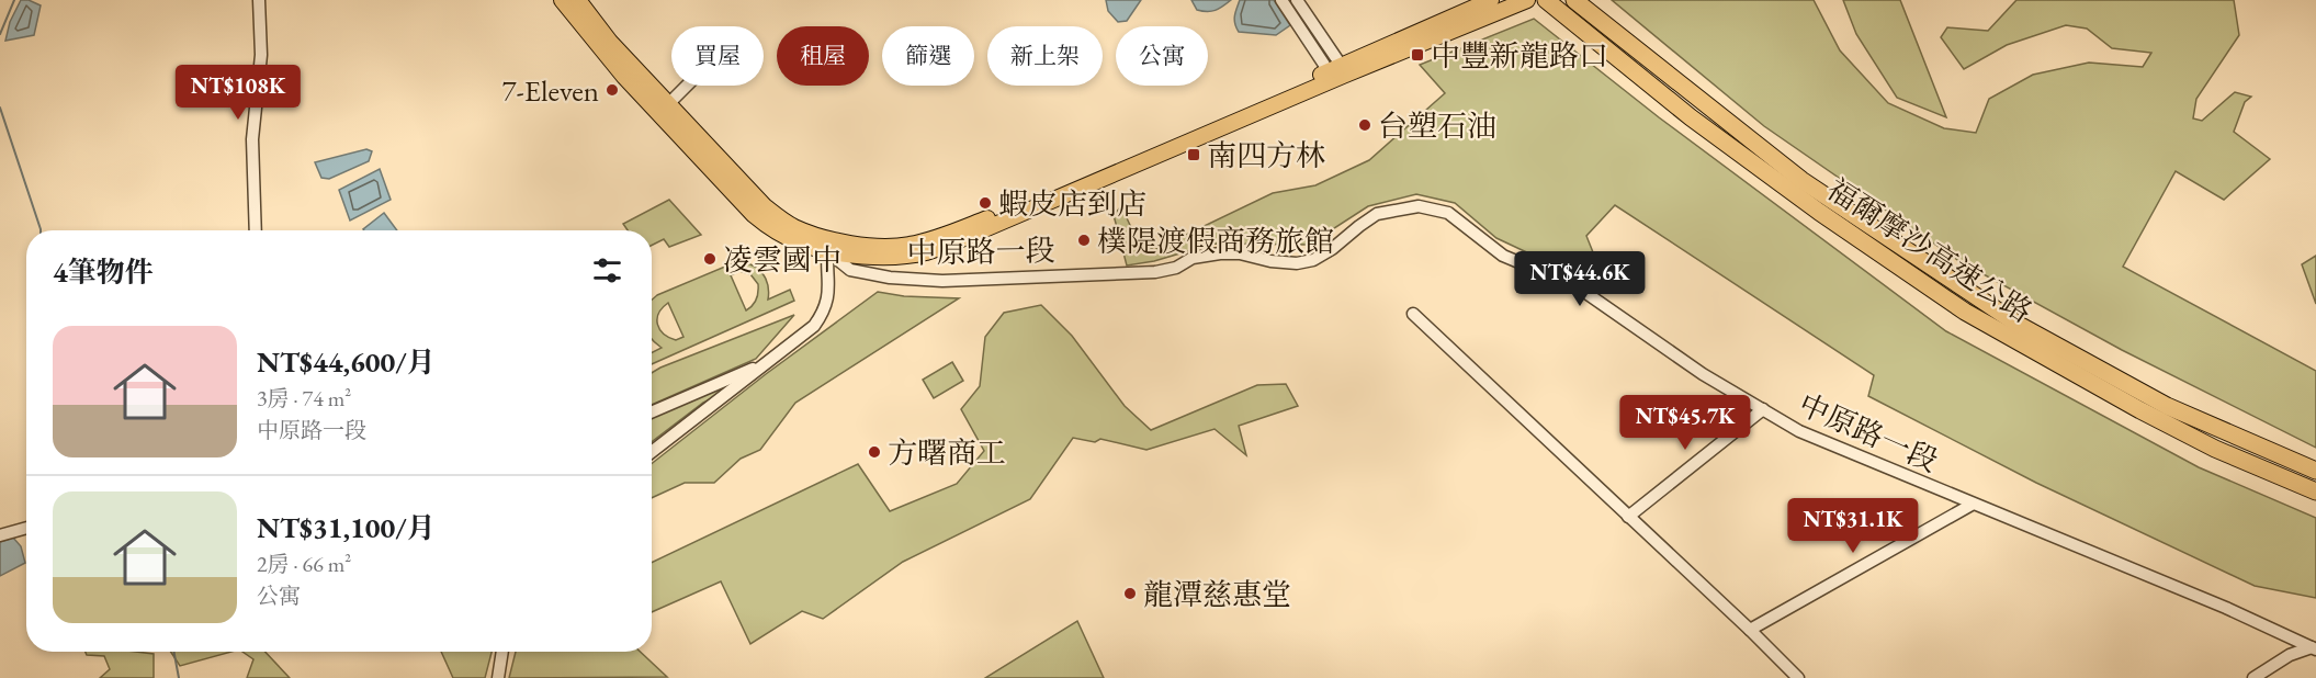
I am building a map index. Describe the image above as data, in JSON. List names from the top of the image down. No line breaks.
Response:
{"streets":{"highway":["福爾摩沙高速公路"],"street":["中原路一段"]},"places":{"transit":["中豐新龍路口","南四方林"],"other":["7-Eleven","台塑石油","蝦皮店到店","樸隄渡假商務旅館","凌雲國中","方曙商工","龍潭慈惠堂"]},"page":{"chip":["買屋","租屋","篩選","新上架","公寓"],"price":["NT$108K","NT$44.6K","NT$45.7K","NT$31.1K"],"heading":"4筆物件","list":[{"name":"NT$44,600/月","note":"3房 · 74 m² · 中原路一段"},{"name":"NT$31,100/月","note":"2房 · 66 m² · 公寓"}]}}
